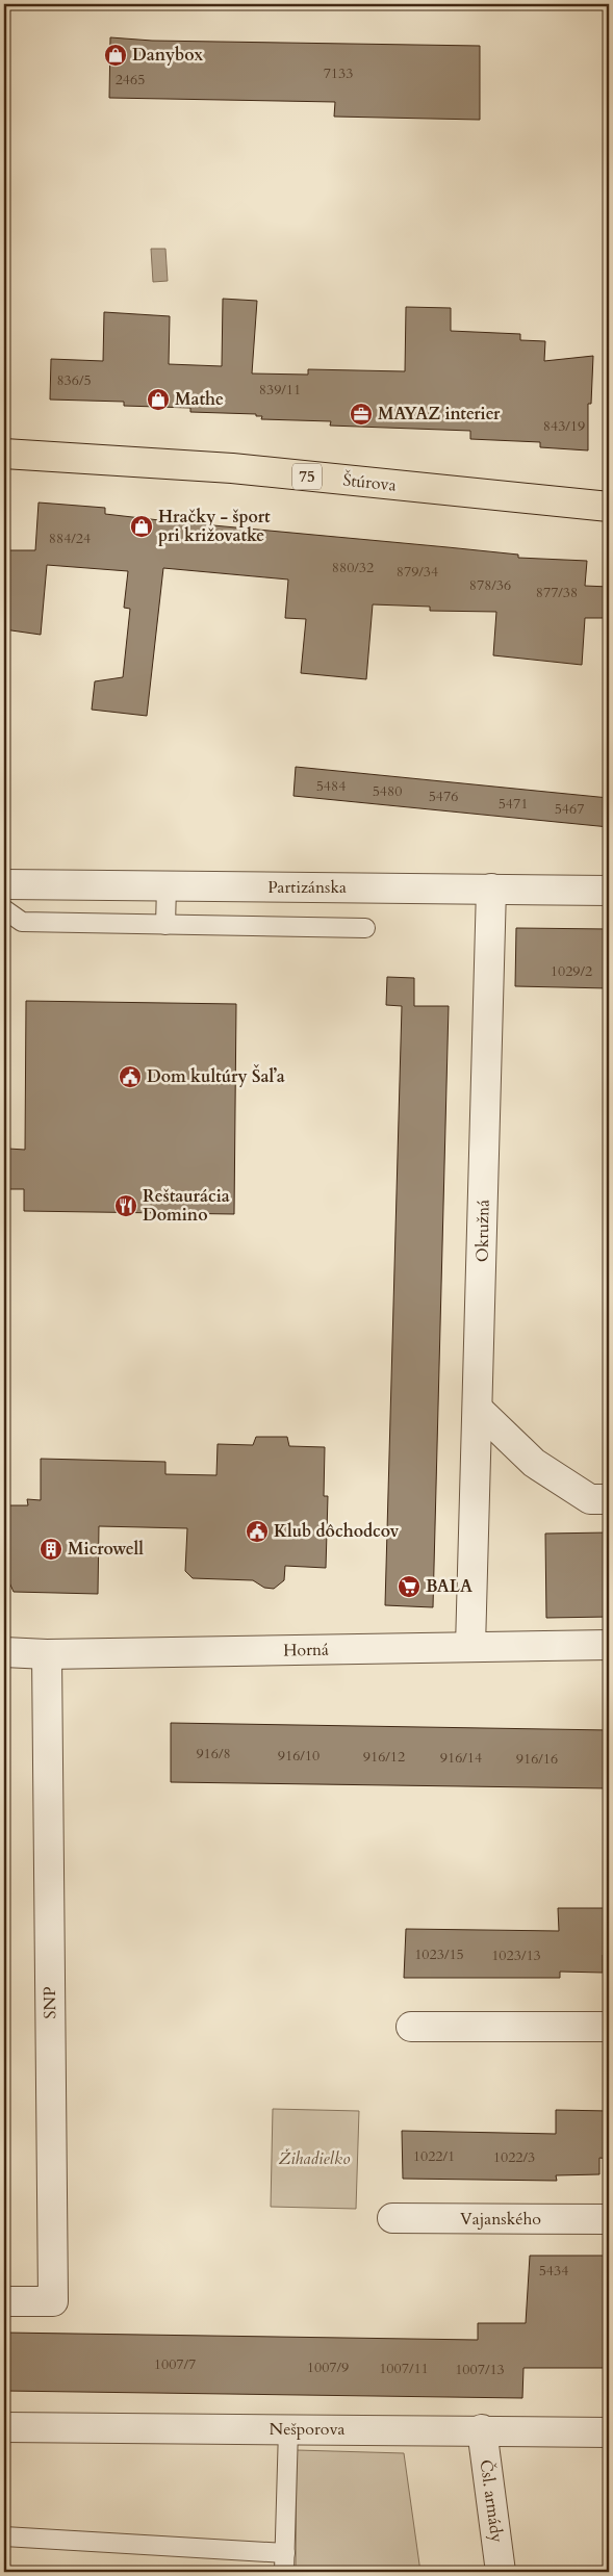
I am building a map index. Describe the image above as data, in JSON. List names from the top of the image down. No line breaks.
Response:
{"streets":{"main road":["75","Štúrova"],"street":["Partizánska","Okružná","Horná","SNP","Vajanského","Nešporova","Čsl. armády"]},"crossings":[["Partizánska","Okružná"],["Okružná","Horná"],["Horná","SNP"],["Nešporova","Čsl. armády"]],"parks":["Žihadielko"],"places":{"shop":["Danybox","Mathe","Hračky - šport pri križovatke"],"office":["MAYAZ interier"],"public building":["Dom kultúry Šaľa","Klub dôchodcov"],"restaurant":["Reštaurácia Domino"],"building":["Microwell"],"supermarket":["BALA"]},"house_numbers":["7133","2465","836/5","839/11","843/19","884/24","880/32","879/34","878/36","877/38","5484","5480","5476","5471","5467","1029/2","916/8","916/10","916/12","916/14","916/16","1023/15","1023/13","1022/1","1022/3","5434","1007/7","1007/9","1007/11","1007/13"]}
